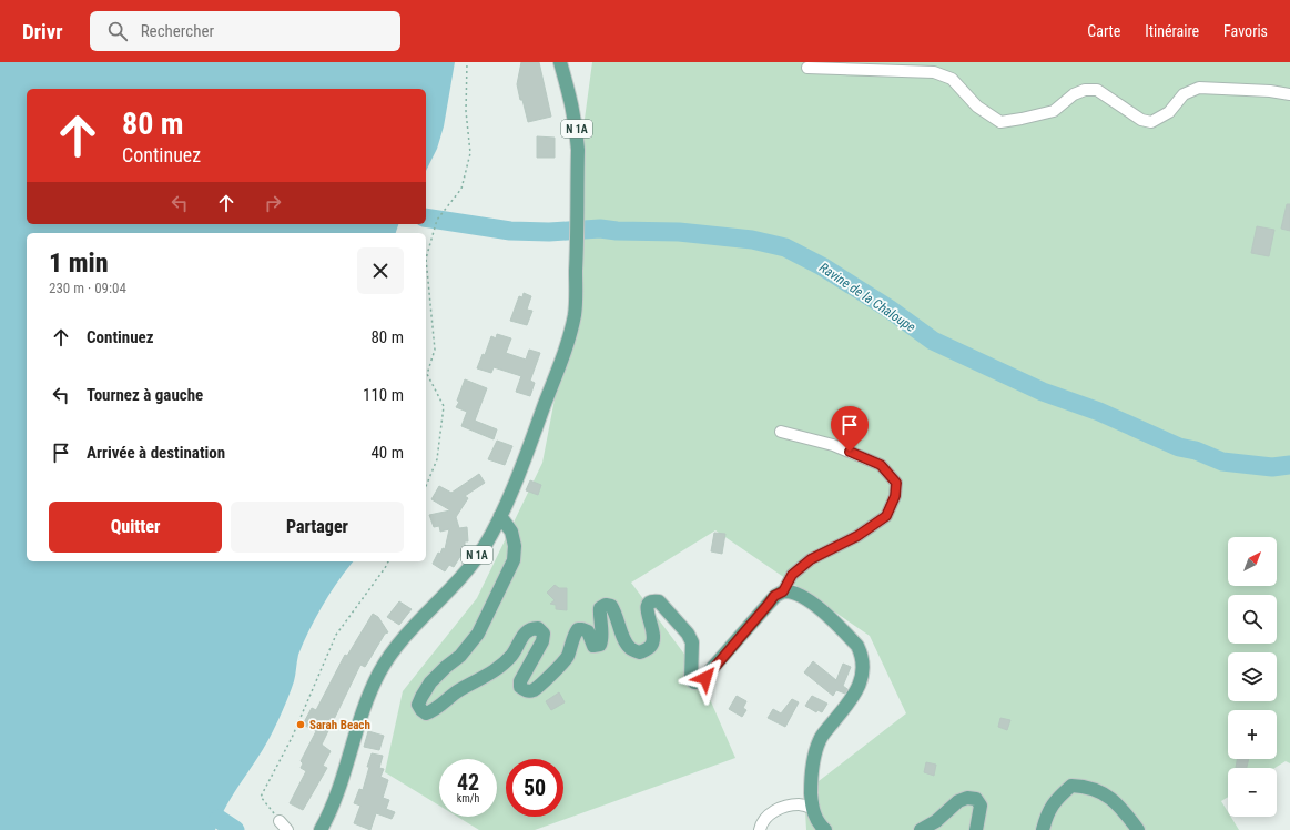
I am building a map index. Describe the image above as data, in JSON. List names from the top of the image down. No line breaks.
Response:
{"streets":{"main road":["N 1A"]},"water":["Ravine de la Chaloupe"],"places":["Sarah Beach"],"north":"top right","page":{"header":"Drivr","search":"Rechercher","nav":["Carte","Itinéraire","Favoris"],"turn":["80 m","Continuez"],"heading":["1 min","230 m · 09:04"],"list":[{"name":"Continuez","value":"80 m"},{"name":"Tournez à gauche","value":"110 m"},{"name":"Arrivée à destination","value":"40 m"}],"buttons":["Quitter","Partager"],"map_buttons":["+","−"],"speed":"42 km/h","limit":"50"}}
